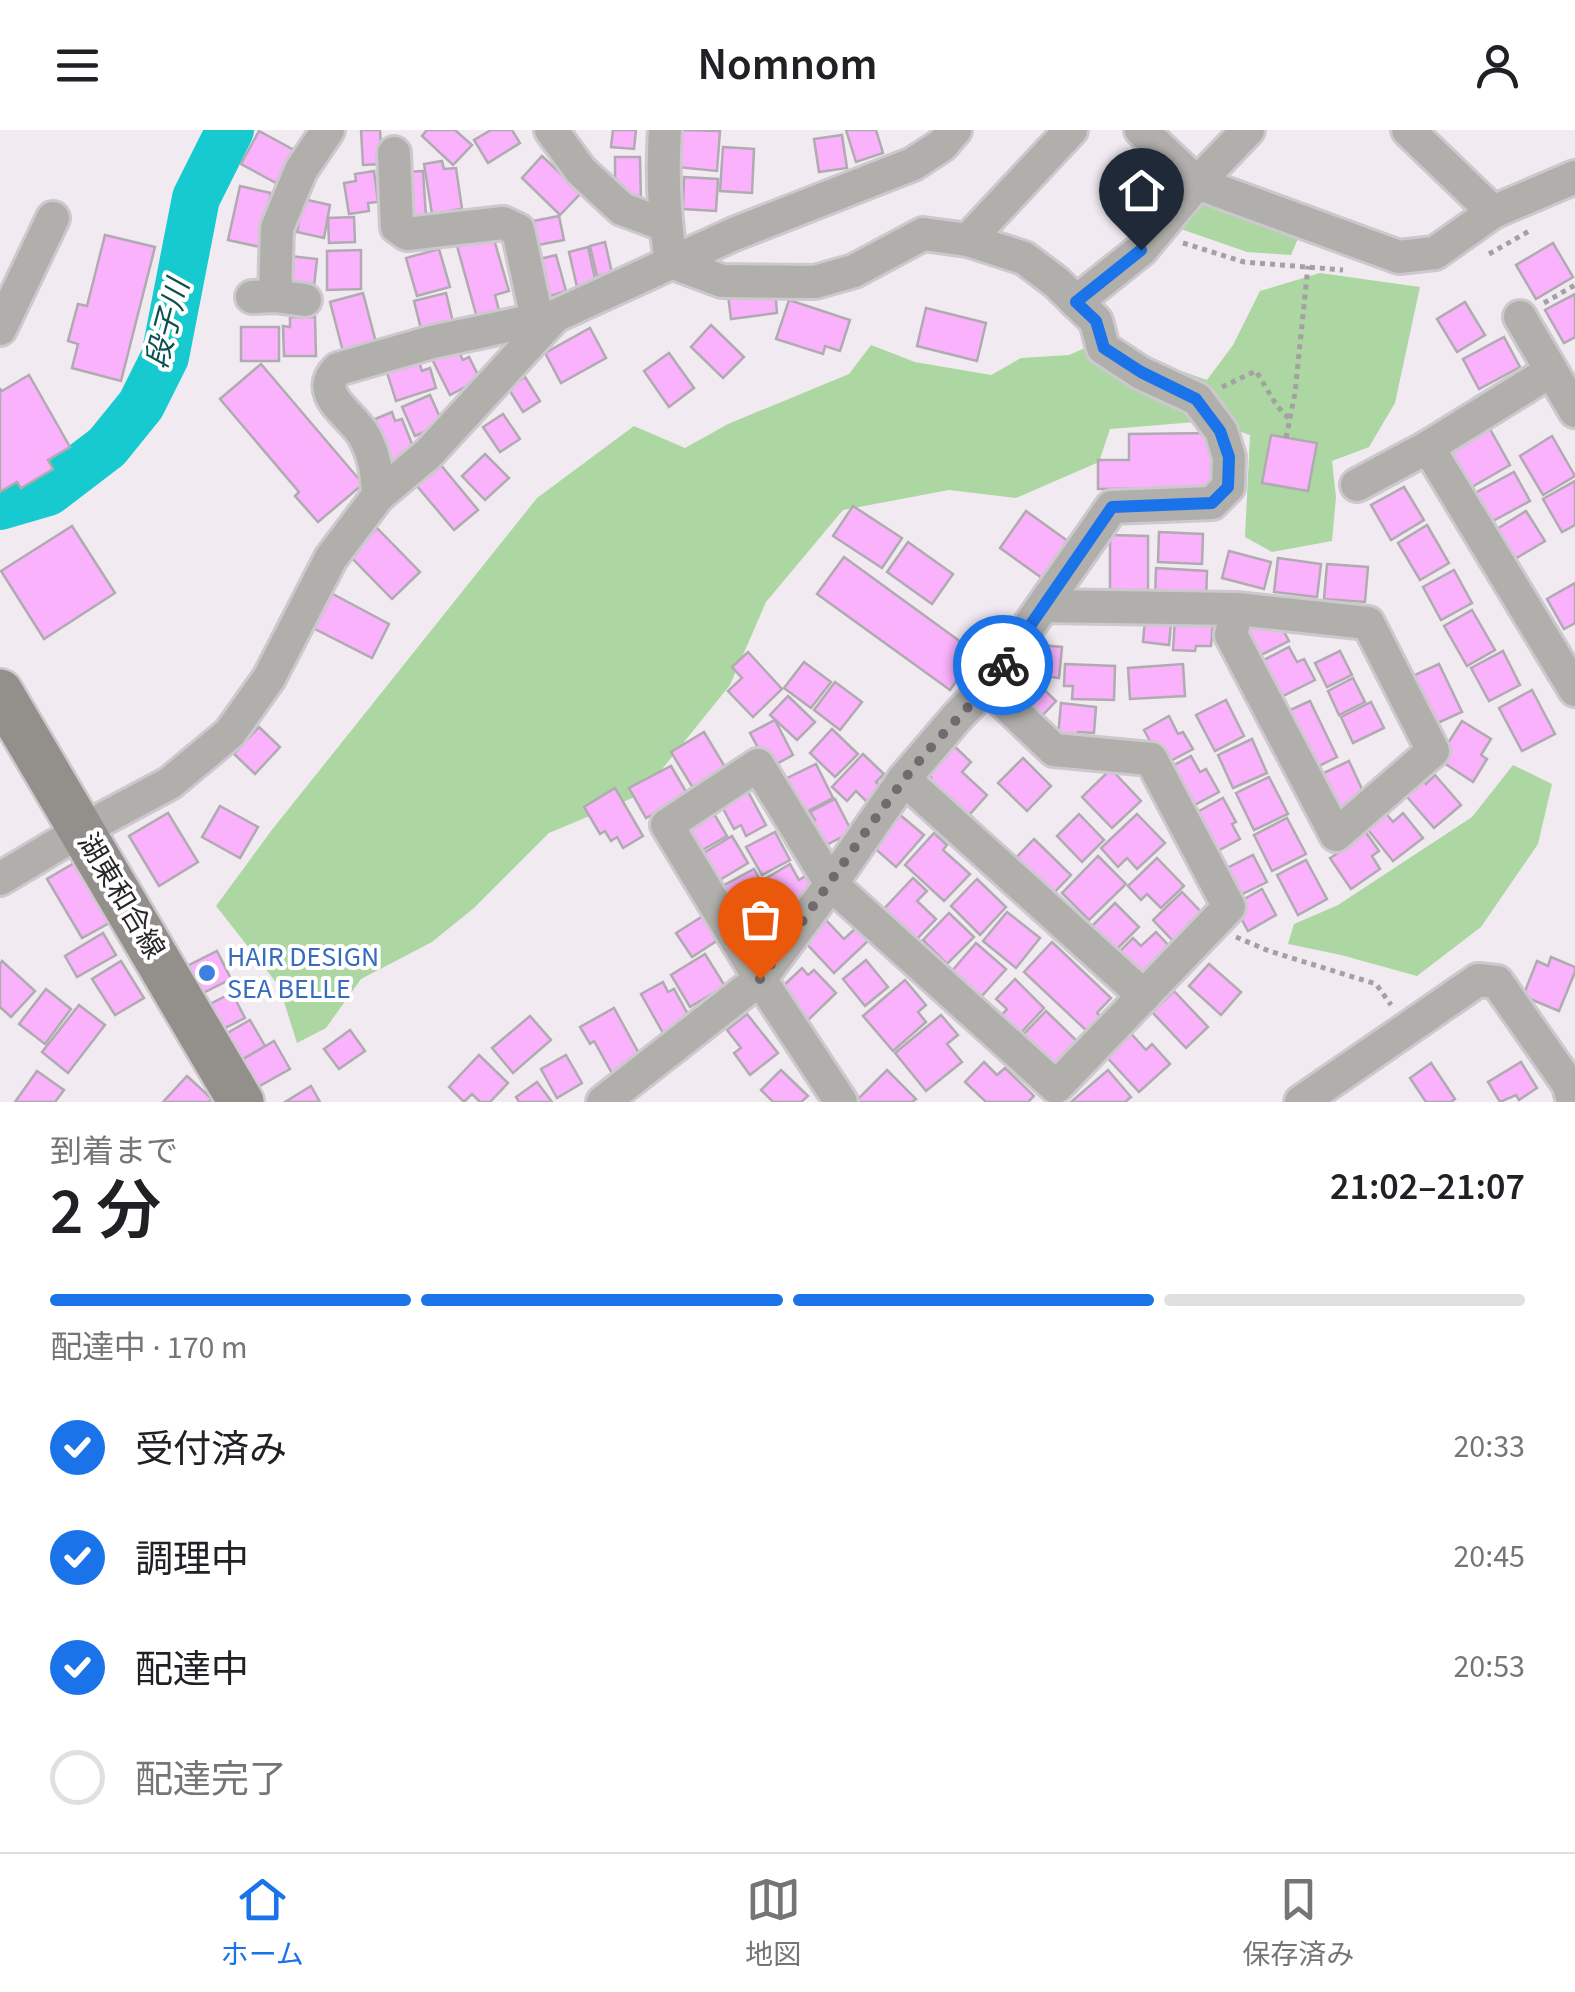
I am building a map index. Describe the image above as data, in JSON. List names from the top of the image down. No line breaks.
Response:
{"streets":{"main road":["湖東和合線"]},"water":["段子川"],"places":["HAIR DESIGN SEA BELLE"],"page":{"header":"Nomnom","heading":["2 分","到着まで","21:02–21:07"],"bar":"配達中 · 170 m","list":[["受付済み","20:33"],["調理中","20:45"],["配達中","20:53"],"配達完了"],"tabs":["ホーム","地図","保存済み"]}}
